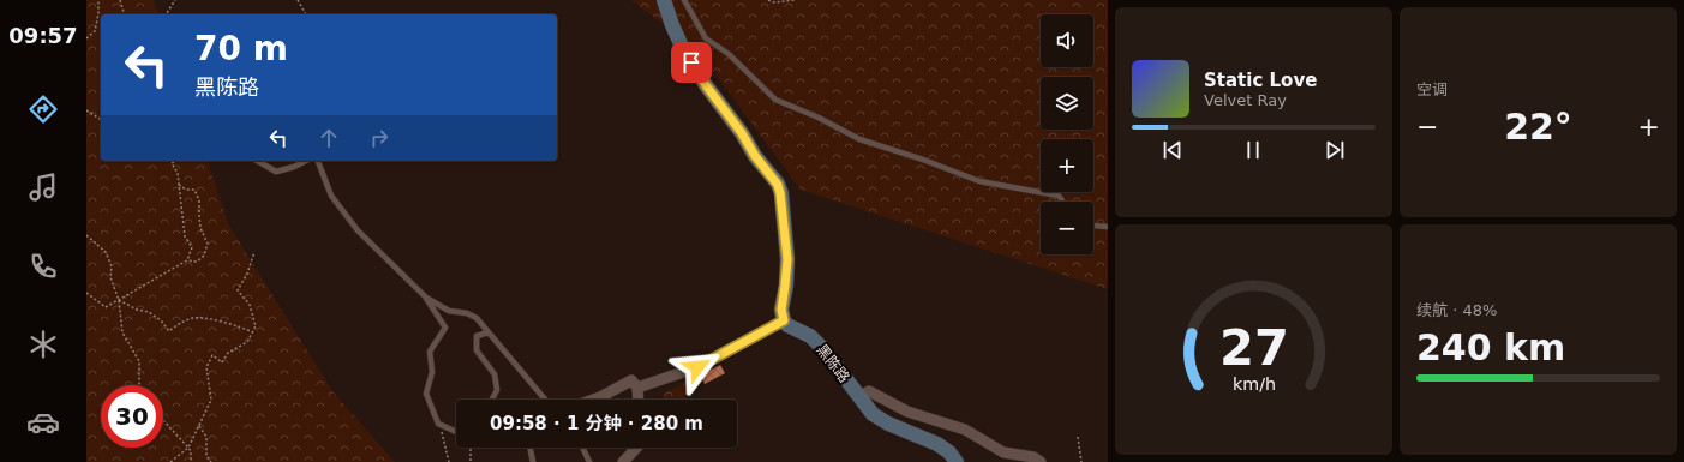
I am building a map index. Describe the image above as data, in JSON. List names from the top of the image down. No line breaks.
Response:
{"streets":{"street":["黑陈路"]},"page":{"tabs":"09:57","tile":["空调",["续航 · 48%","240 km"]],"map_buttons":["+","−"],"turn":["70 m","黑陈路"],"song":["Static Love","Velvet Ray"],"heat":["−","22°","+"],"limit":"30","trip":"09:58 · 1 分钟 · 280 m","gauge":["27","km/h"]}}
